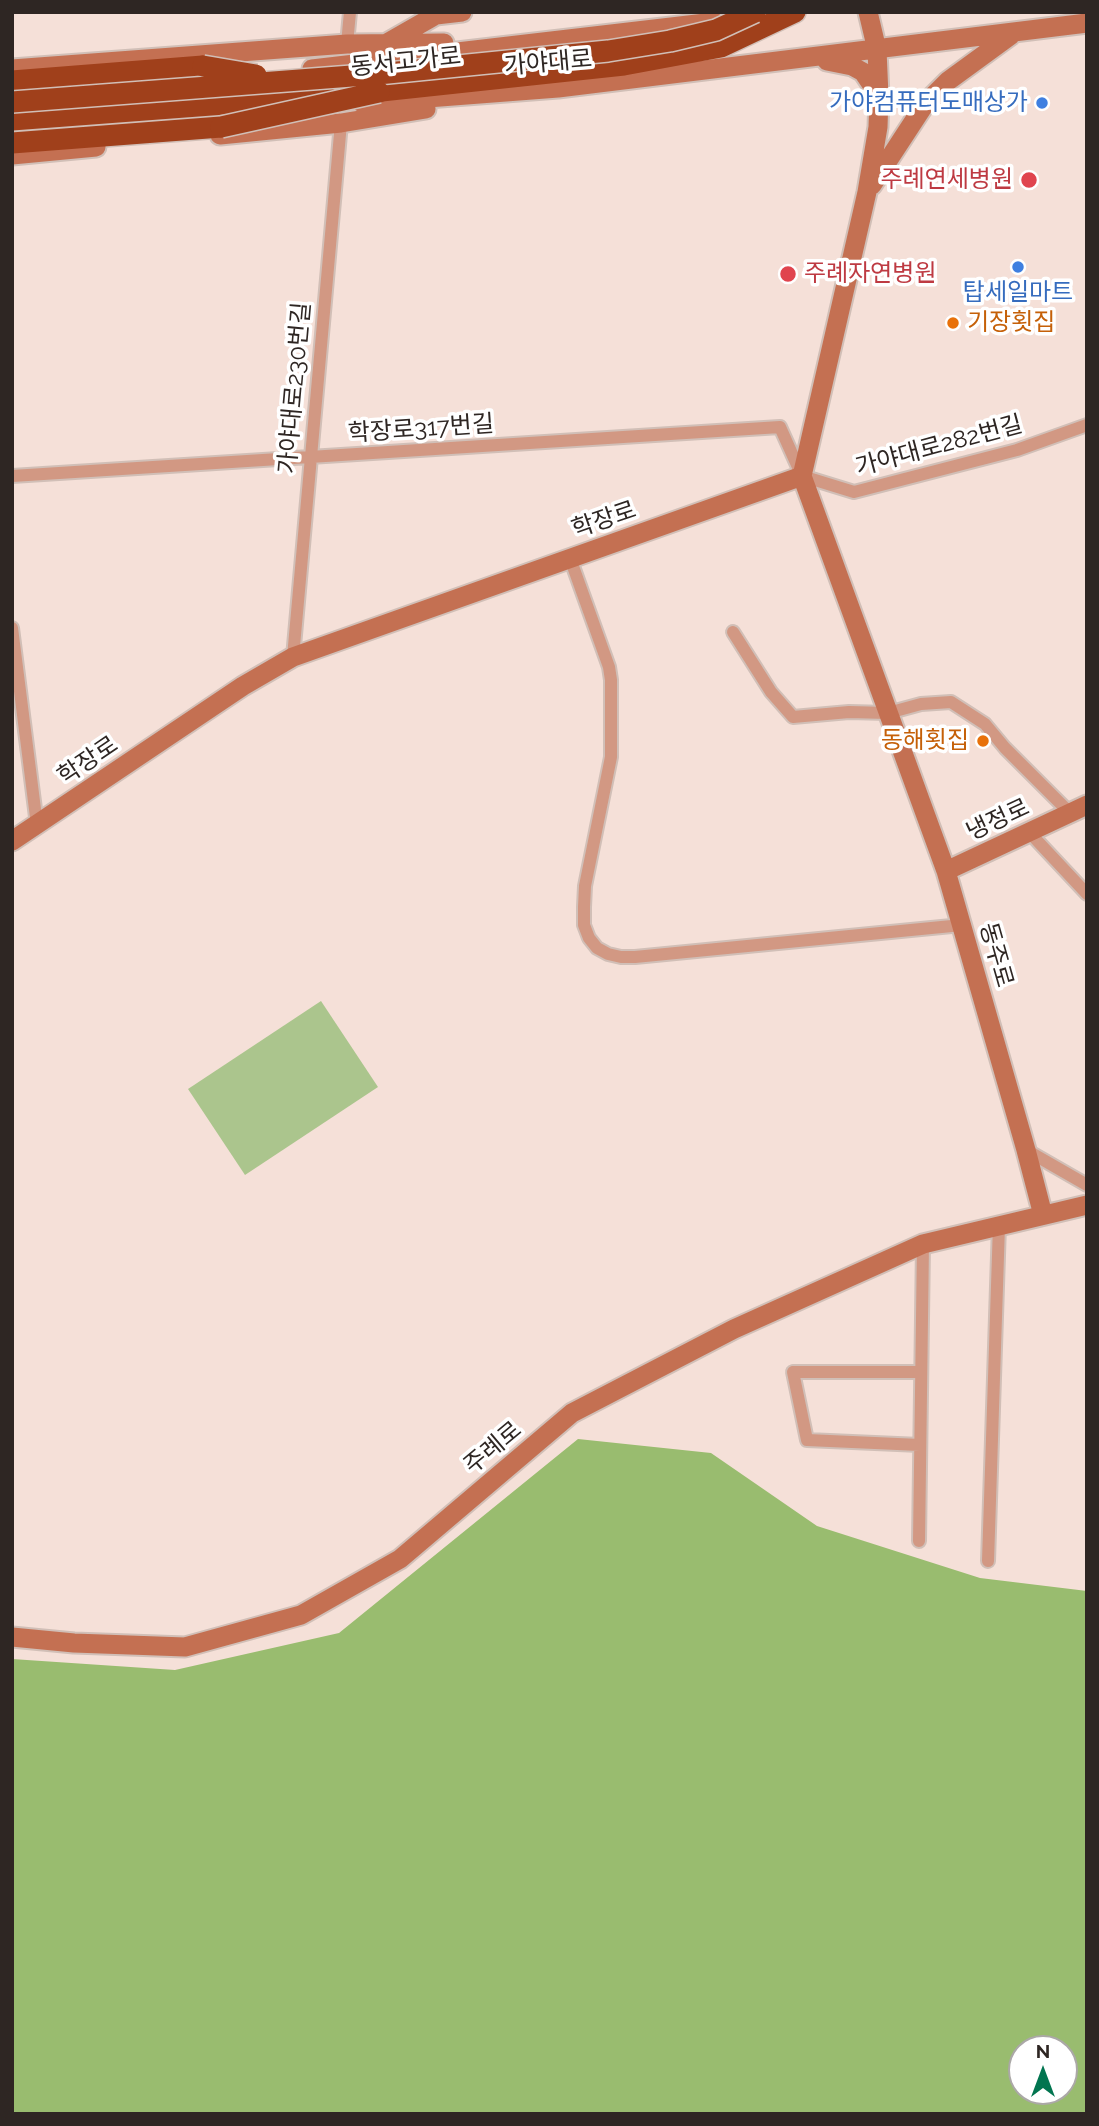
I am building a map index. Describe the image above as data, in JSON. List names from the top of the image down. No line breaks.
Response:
{"streets":{"highway":["동서고가로"],"main road":["가야대로","학장로","냉정로","동주로","주례로"],"street":["가야대로230번길","학장로317번길","가야대로282번길"]},"crossings":[["동서고가로","가야대로"],["가야대로230번길","학장로317번길"],["가야대로230번길","학장로"],["학장로317번길","가야대로282번길"],["학장로317번길","학장로"],["학장로317번길","동주로"],["가야대로282번길","학장로"],["가야대로282번길","동주로"],["학장로","동주로"],["냉정로","동주로"],["동주로","주례로"]],"places":["가야컴퓨터도매상가","주례연세병원","탑세일마트","주례자연병원","기장횟집","동해횟집"],"north":"top"}
